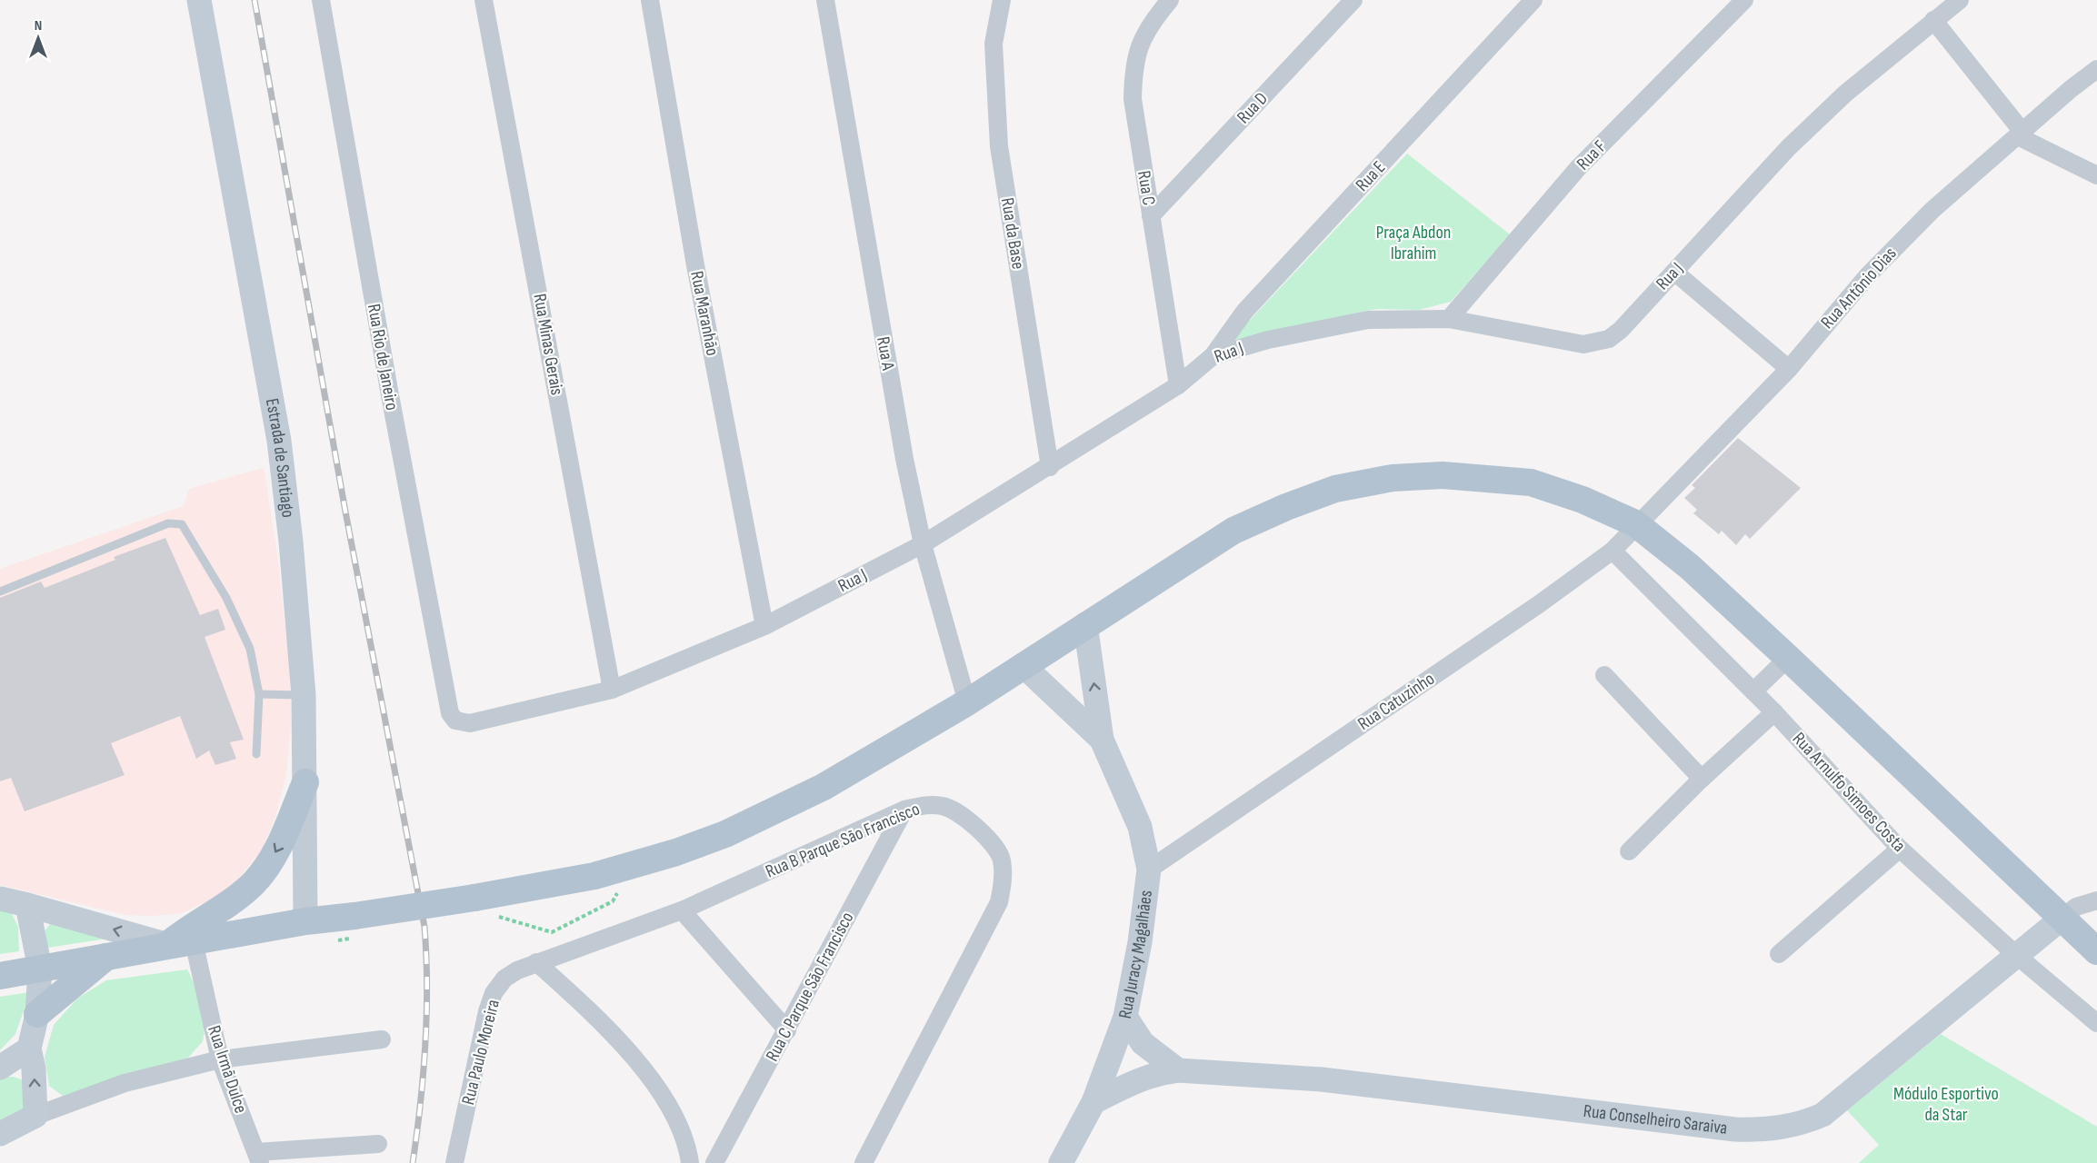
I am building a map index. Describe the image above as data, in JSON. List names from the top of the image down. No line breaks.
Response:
{"streets":{"street":["Rua D","Rua F","Rua E","Rua C","Rua da Base","Rua J","Rua Antônio Dias","Rua Maranhão","Rua Minas Gerais","Rua A","Rua Rio de Janeiro","Estrada de Santiago","Rua Catuzinho","Rua Arnulfo Simoes Costa","Rua B Parque São Francisco","Rua Juracy Magalhães","Rua C Parque São Francisco","Rua Paulo Moreira","Rua Irmã Dulce","Rua Conselheiro Saraiva"]},"crossings":[["Rua D","Rua C"],["Rua F","Rua J"],["Rua E","Rua J"],["Rua C","Rua J"],["Rua da Base","Rua J"],["Rua J","Rua Maranhão"],["Rua J","Rua Minas Gerais"],["Rua J","Rua A"],["Rua J","Rua Rio de Janeiro"],["Rua Antônio Dias","Rua Catuzinho"],["Rua Catuzinho","Rua Arnulfo Simoes Costa"],["Rua Catuzinho","Rua Juracy Magalhães"],["Rua Arnulfo Simoes Costa","Rua Conselheiro Saraiva"],["Rua B Parque São Francisco","Rua C Parque São Francisco"],["Rua B Parque São Francisco","Rua Paulo Moreira"],["Rua Juracy Magalhães","Rua Conselheiro Saraiva"]],"parks":["Praça Abdon Ibrahim","Módulo Esportivo da Star"],"north":"top"}
